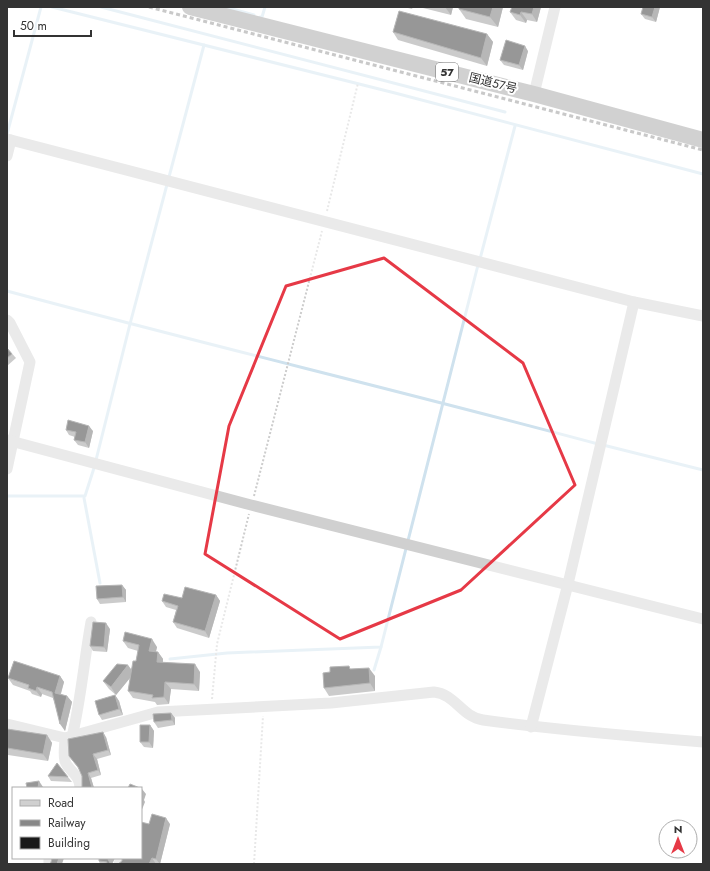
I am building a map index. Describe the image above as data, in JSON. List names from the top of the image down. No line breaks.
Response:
{"streets":{"highway":["57","国道57号"]},"legend":["Road","Railway","Building"],"scale_bar":"50 m","north":"top"}
